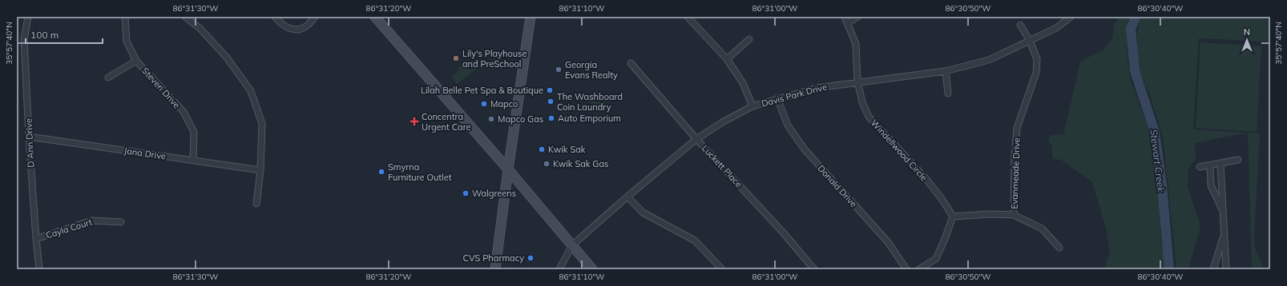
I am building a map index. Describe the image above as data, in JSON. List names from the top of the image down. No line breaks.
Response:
{"streets":{"street":["Steven Drive","Davis Park Drive","D Ann Drive","Windellwood Circle","Jana Drive","Luckett Place","Evanmeade Drive","Donald Drive","Cayla Court"]},"crossings":[["Steven Drive","Jana Drive"],["Davis Park Drive","Windellwood Circle"],["Davis Park Drive","Luckett Place"],["Davis Park Drive","Evanmeade Drive"],["Davis Park Drive","Donald Drive"],["D Ann Drive","Jana Drive"],["D Ann Drive","Cayla Court"]],"water":["Stewart Creek"],"places":{"other":["Lily's Playhouse and PreSchool","Georgia Evans Realty","Lilah Belle Pet Spa & Boutique","The Washboard Coin Laundry","Mapco","Auto Emporium","Mapco Gas","Kwik Sak","Kwik Sak Gas","Smyrna Furniture Outlet","Walgreens","CVS Pharmacy"],"health":["Concentra Urgent Care"]},"scale_bar":"100 m","north":"top","coordinates":["86°31'30\"W","86°31'20\"W","86°31'10\"W","86°31'00\"W","86°30'50\"W","86°30'40\"W","35°57'40\"N"]}
